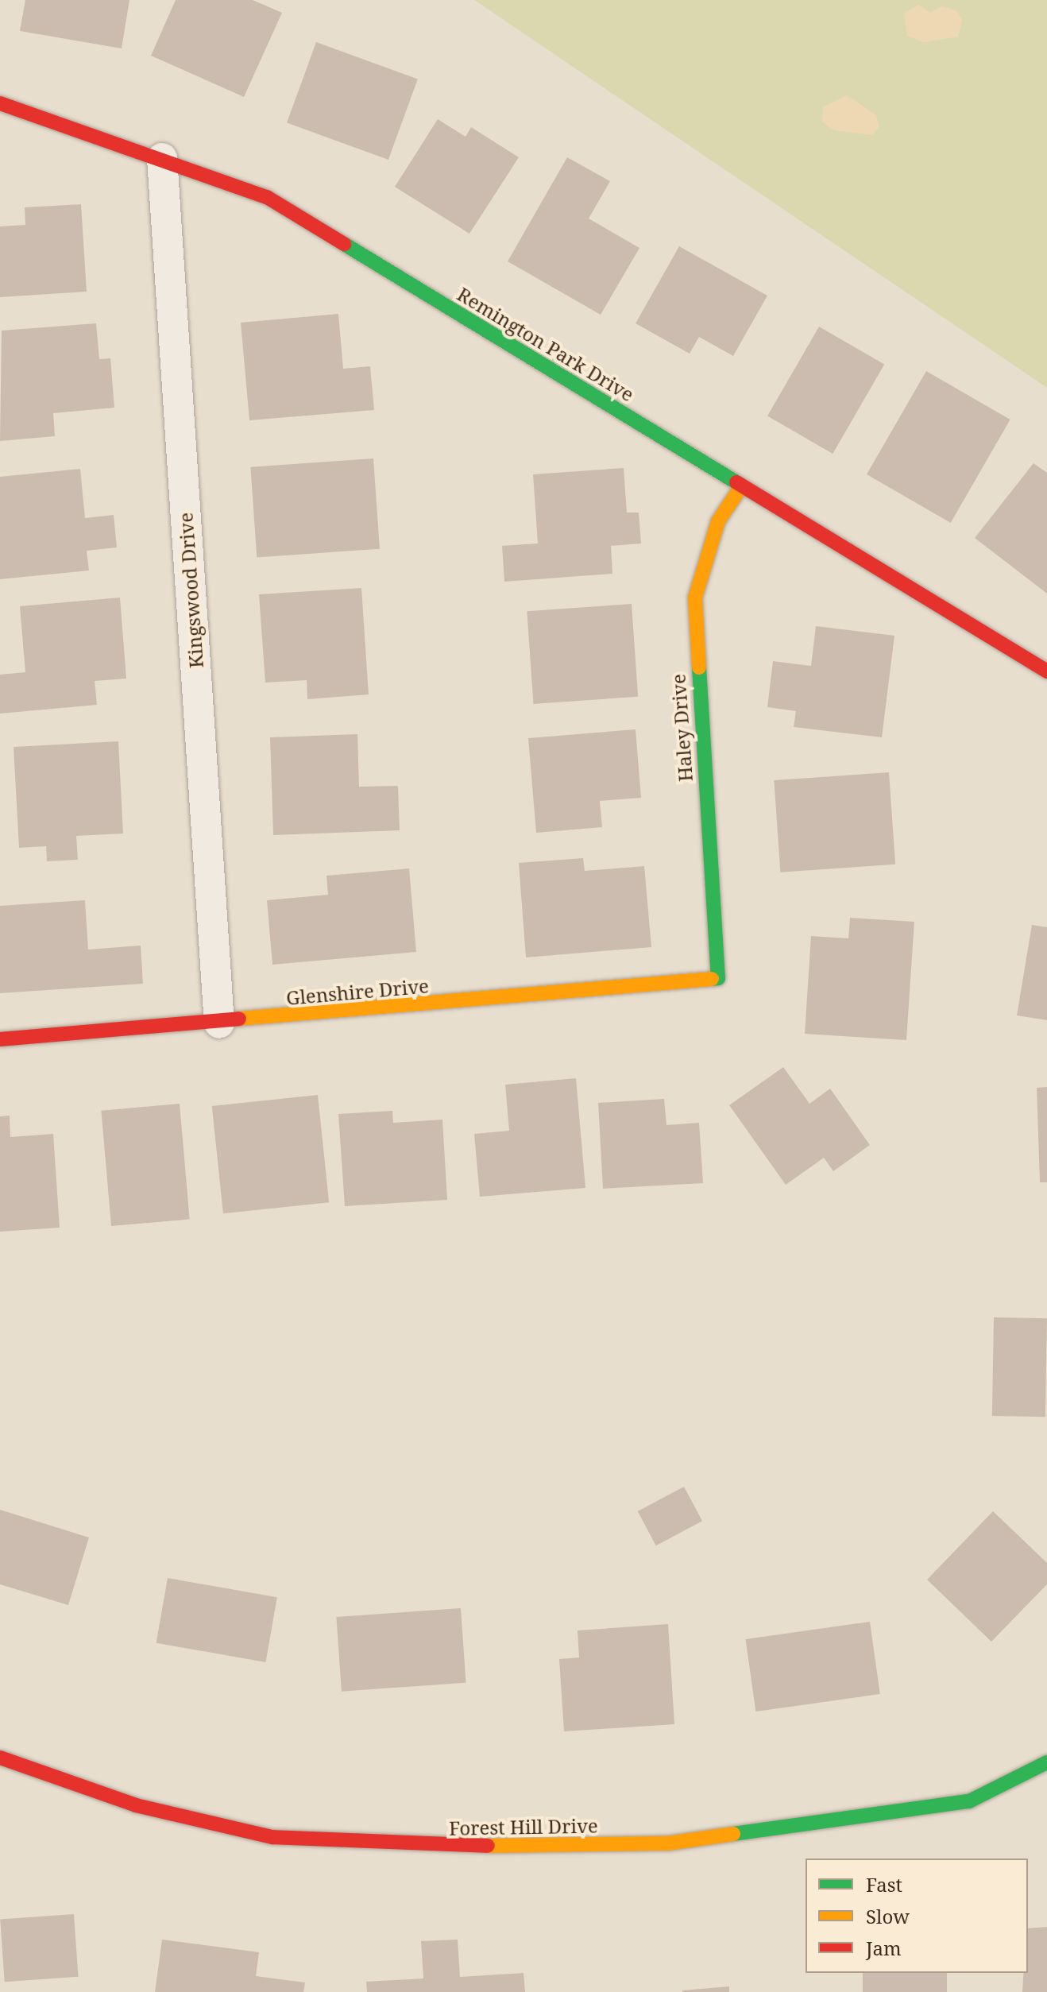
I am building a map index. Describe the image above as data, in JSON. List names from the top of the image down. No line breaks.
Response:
{"streets":{"street":["Remington Park Drive","Kingswood Drive","Haley Drive","Glenshire Drive","Forest Hill Drive"]},"crossings":[["Remington Park Drive","Kingswood Drive"],["Remington Park Drive","Haley Drive"],["Kingswood Drive","Glenshire Drive"],["Haley Drive","Glenshire Drive"]],"legend":["Fast","Slow","Jam"]}
